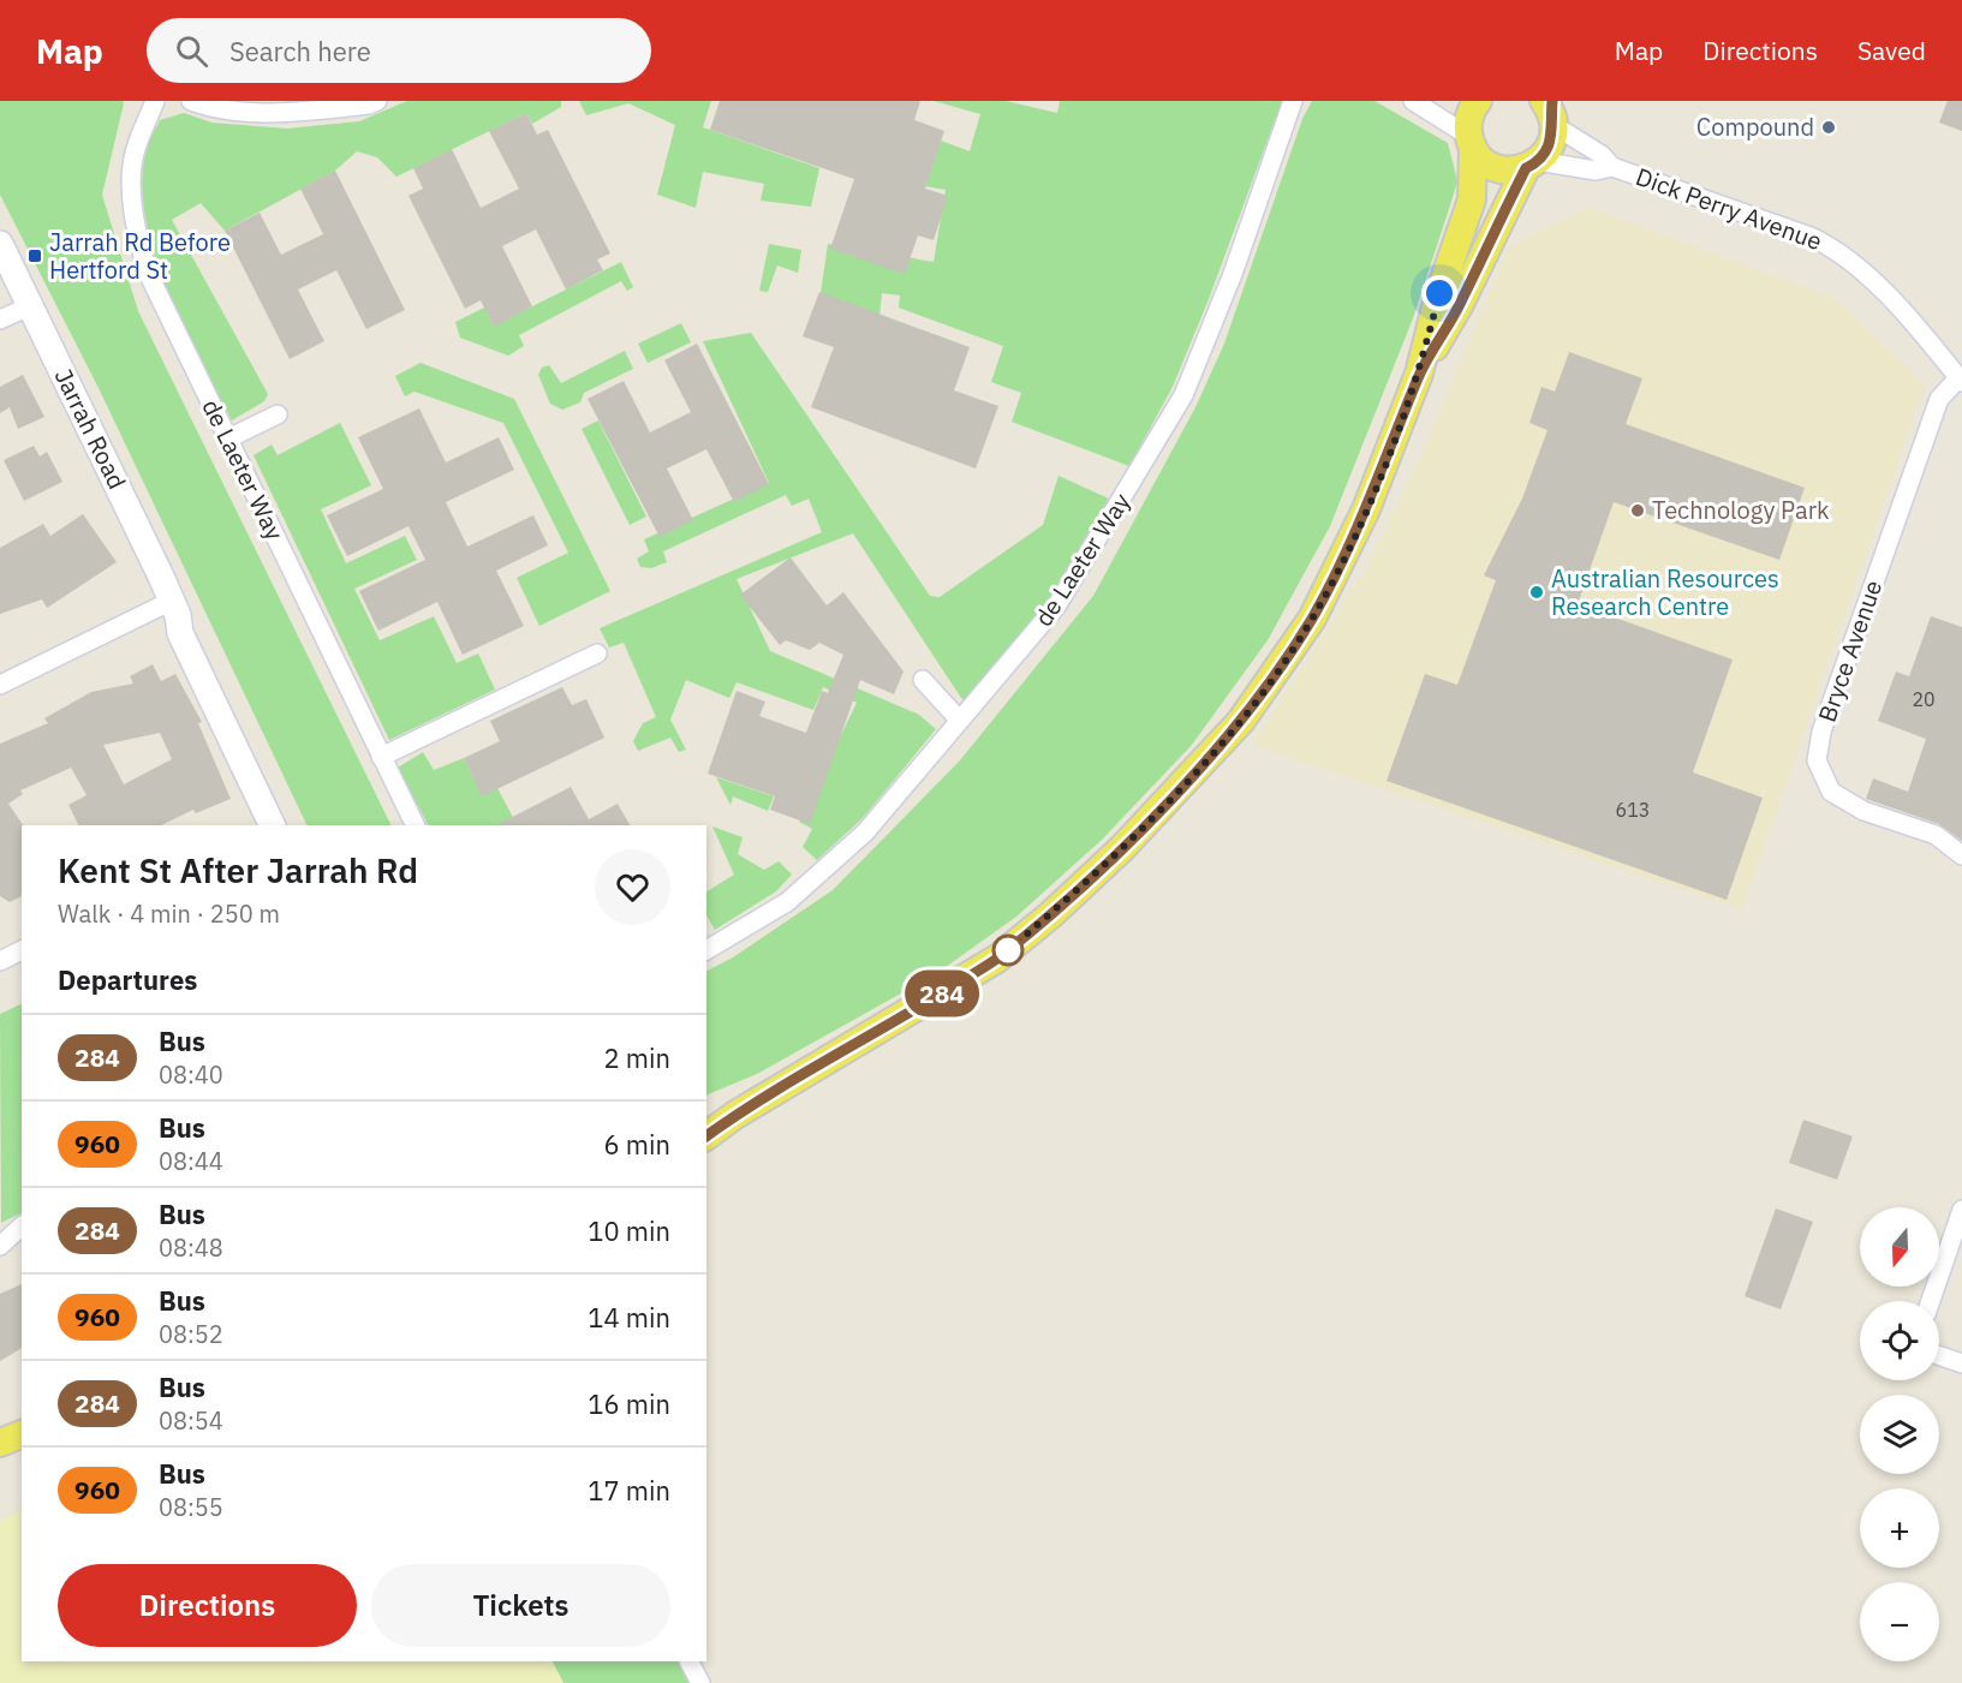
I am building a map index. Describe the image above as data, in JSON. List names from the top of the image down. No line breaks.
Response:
{"streets":{"street":["Dick Perry Avenue","Jarrah Road","de Laeter Way","Bryce Avenue"]},"crossings":[["Dick Perry Avenue","Bryce Avenue"]],"places":{"other":["Compound","Technology Park","Australian Resources Research Centre"],"transit":["Jarrah Rd Before Hertford St"]},"lines":["bus line 284"],"house_numbers":["20","613"],"north":"bottom","page":{"header":"Map","search":"Search here","nav":["Map","Directions","Saved"],"on_map":"284","heading":[["Kent St After Jarrah Rd","Walk · 4 min · 250 m"],"Departures"],"list":[{"mark":"284","name":"Bus","note":"08:40","value":"2 min"},{"mark":"960","name":"Bus","note":"08:44","value":"6 min"},{"mark":"284","name":"Bus","note":"08:48","value":"10 min"},{"mark":"960","name":"Bus","note":"08:52","value":"14 min"},{"mark":"284","name":"Bus","note":"08:54","value":"16 min"},{"mark":"960","name":"Bus","note":"08:55","value":"17 min"}],"map_buttons":["+","−"],"buttons":["Directions","Tickets"]}}
